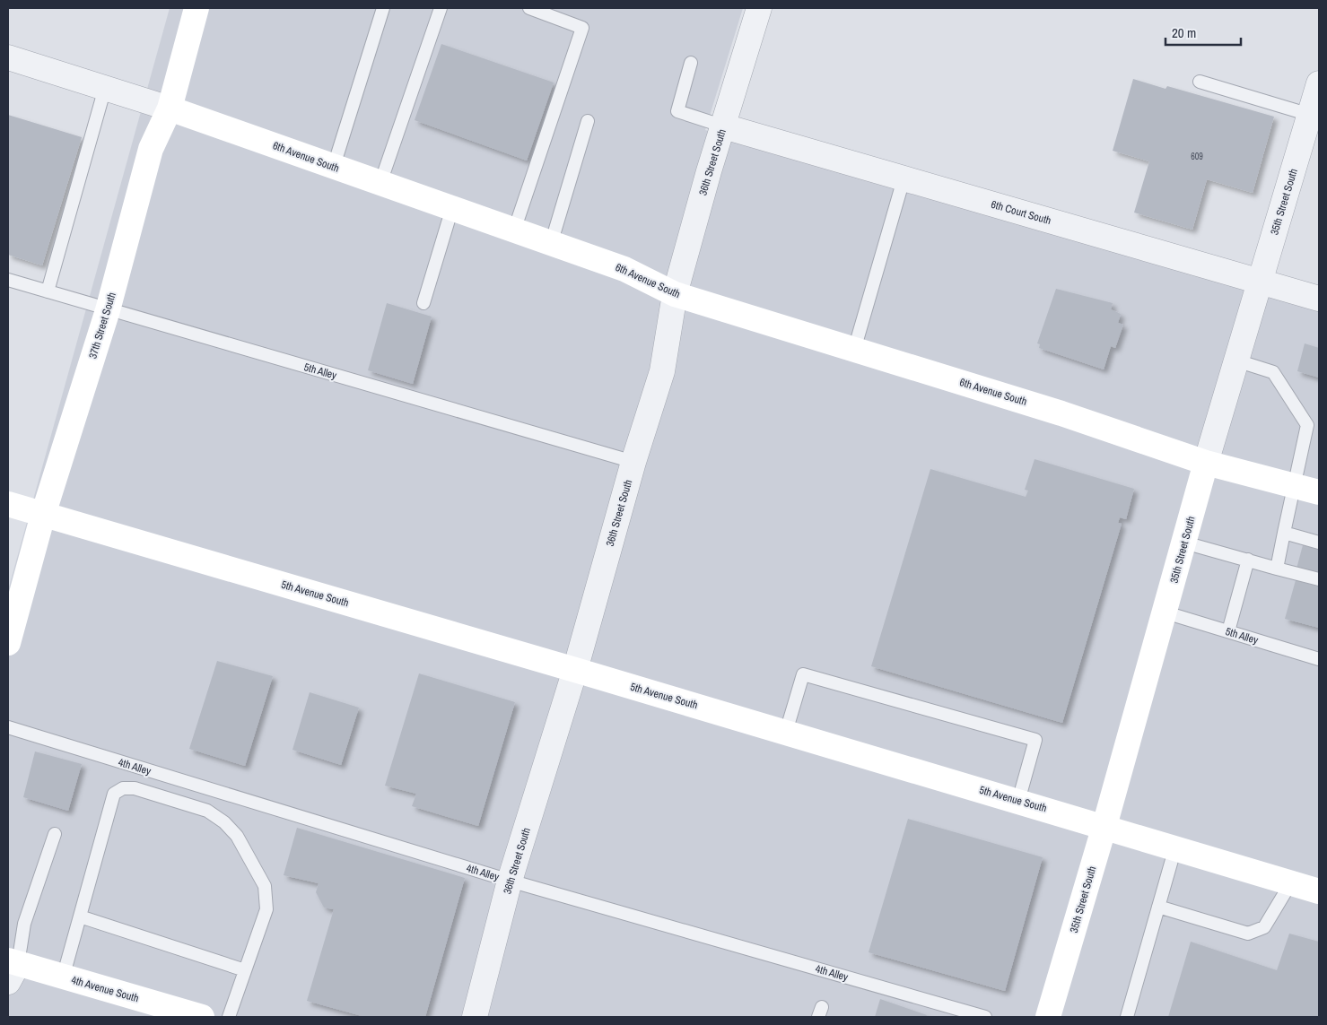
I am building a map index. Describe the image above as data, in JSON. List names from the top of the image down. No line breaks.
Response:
{"streets":{"street":["6th Avenue South","36th Street South","35th Street South","6th Court South","37th Street South","5th Avenue South","4th Avenue South"],"lane":["5th Alley","4th Alley"]},"crossings":[["6th Avenue South","36th Street South"],["6th Avenue South","35th Street South"],["6th Avenue South","37th Street South"],["36th Street South","6th Court South"],["36th Street South","5th Alley"],["36th Street South","5th Avenue South"],["36th Street South","4th Alley"],["35th Street South","6th Court South"],["35th Street South","5th Alley"],["35th Street South","5th Avenue South"],["37th Street South","5th Alley"],["37th Street South","5th Avenue South"]],"house_numbers":["609"],"scale_bar":"20 m"}
